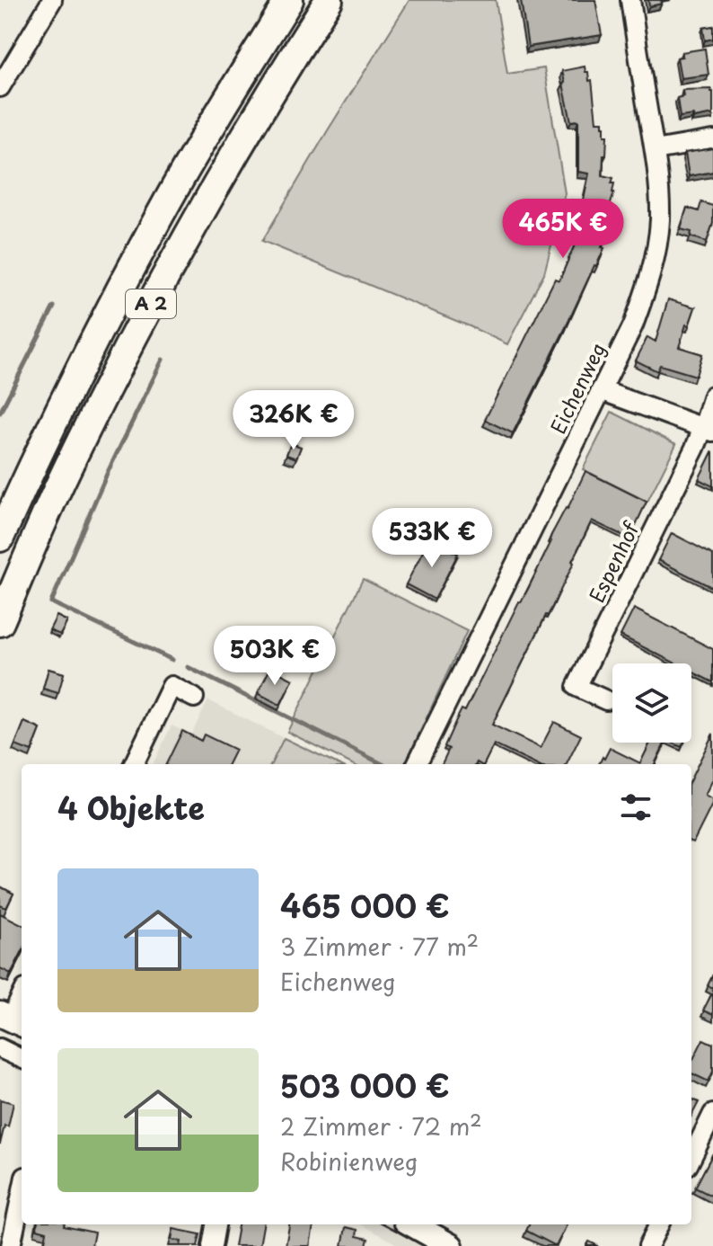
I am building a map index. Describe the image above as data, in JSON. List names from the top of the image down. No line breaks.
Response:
{"streets":{"highway":["A 2"],"street":["Eichenweg","Espenhof"]},"page":{"price":["465K €","326K €","533K €","503K €"],"heading":"4 Objekte","list":[{"name":"465 000 €","note":"3 Zimmer · 77 m² · Eichenweg"},{"name":"503 000 €","note":"2 Zimmer · 72 m² · Robinienweg"}]}}
